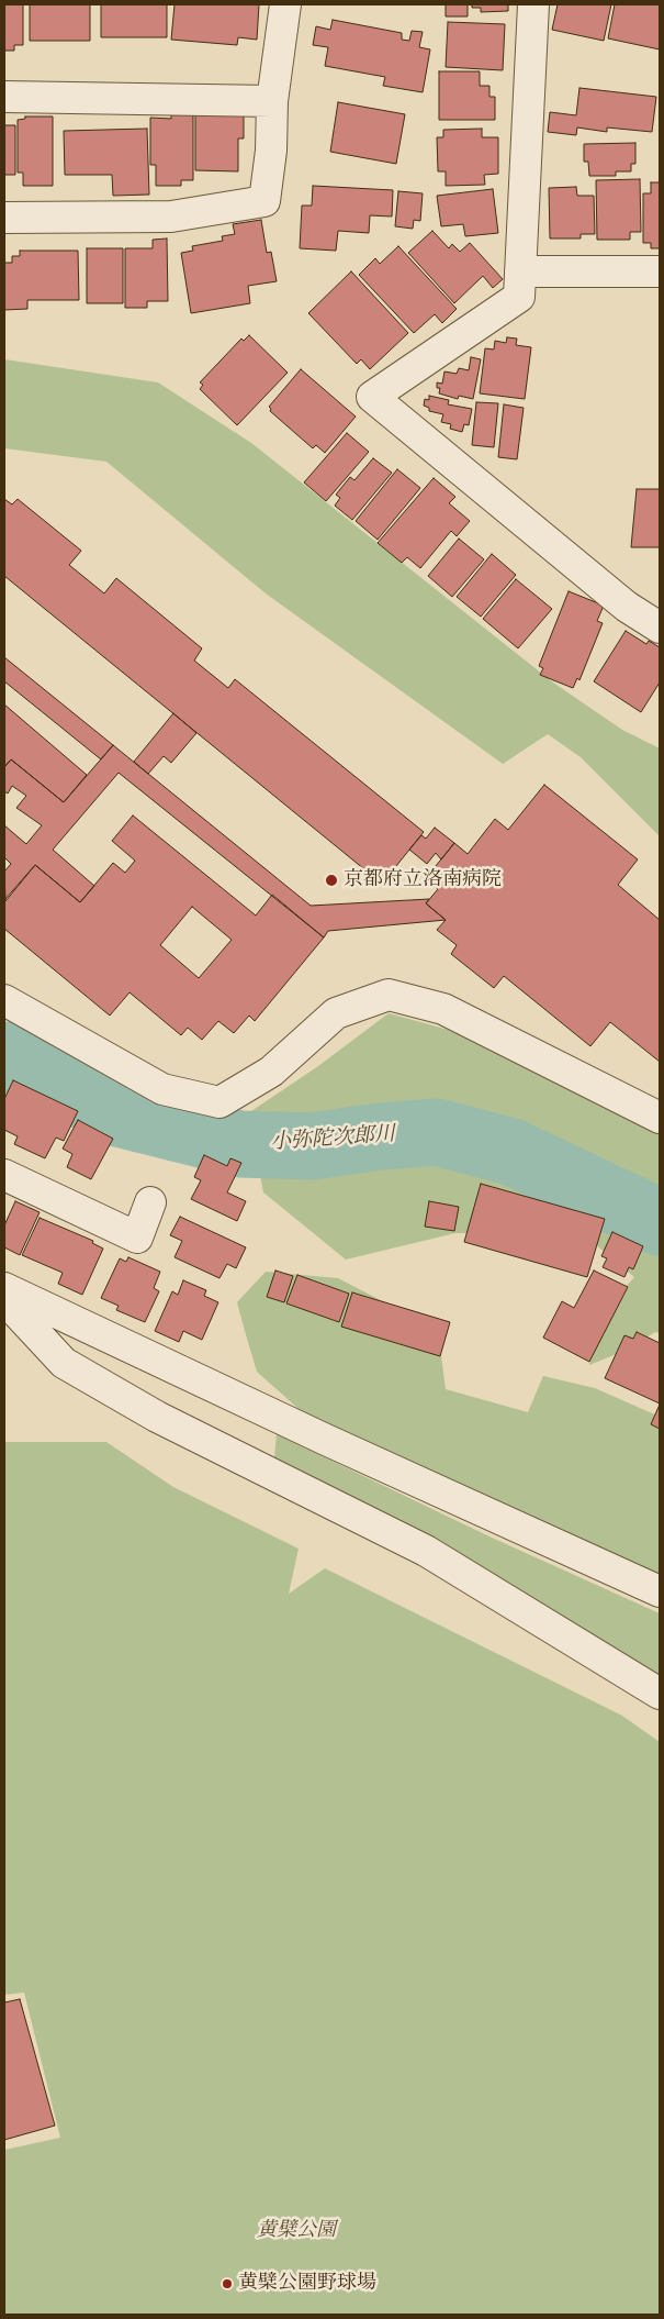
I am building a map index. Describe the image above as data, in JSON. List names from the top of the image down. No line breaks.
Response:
{"water":["小弥陀次郎川"],"parks":["黄檗公園"],"places":["京都府立洛南病院","黄檗公園野球場"]}
